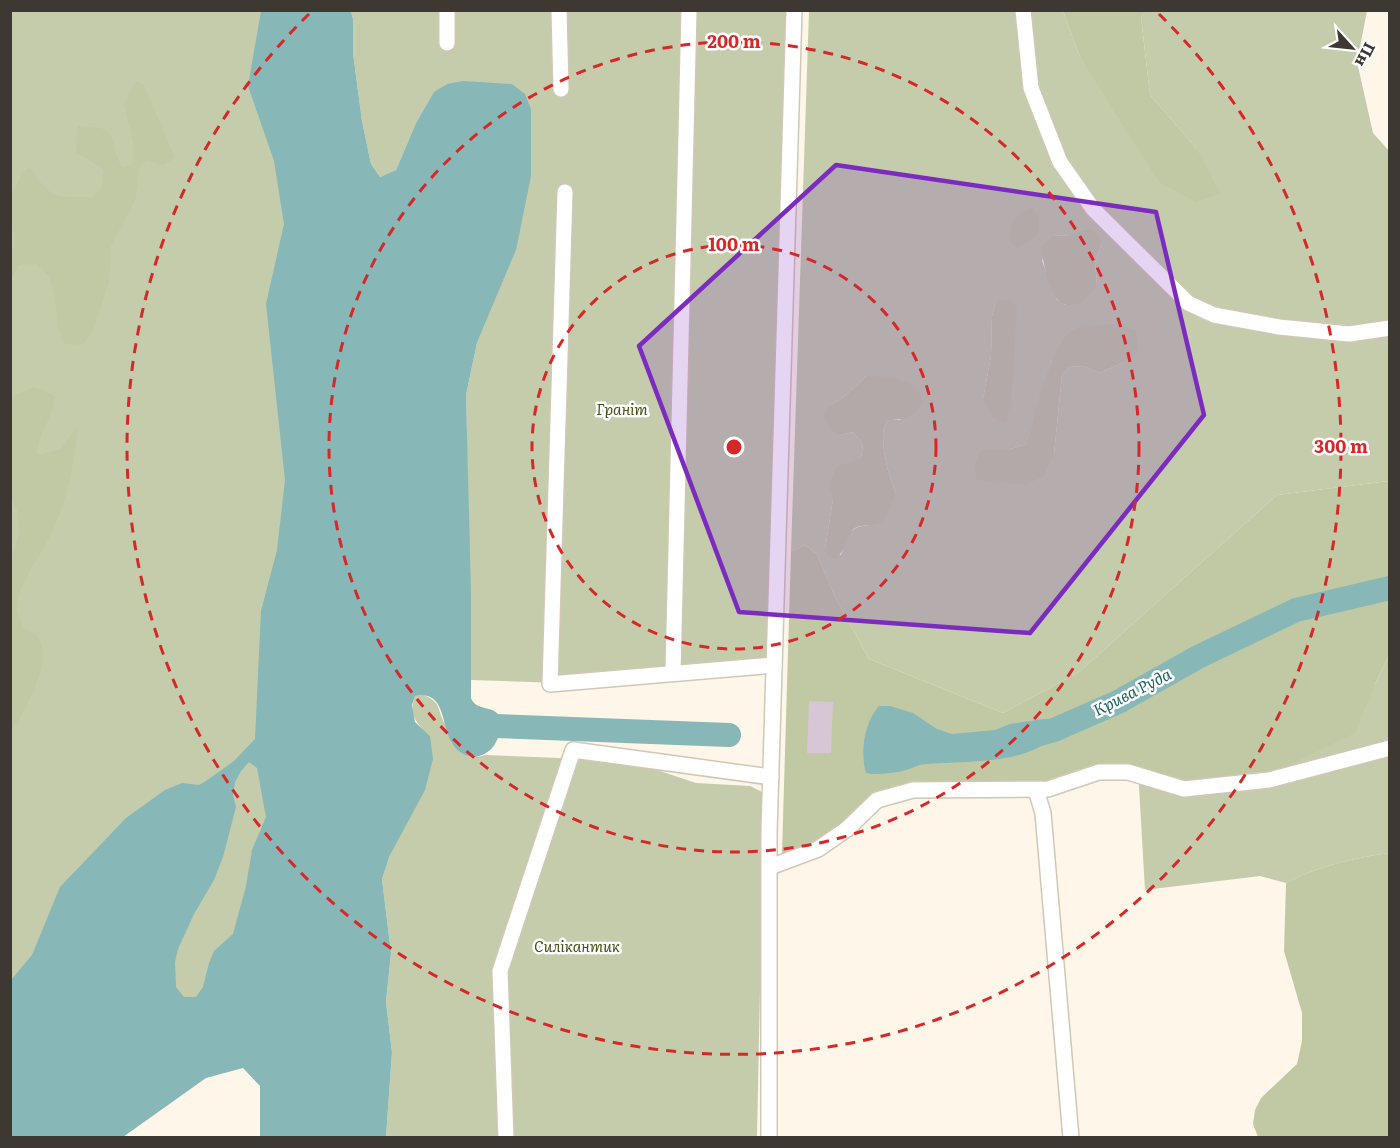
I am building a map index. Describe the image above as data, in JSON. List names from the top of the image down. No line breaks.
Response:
{"water":["Крива Руда"],"parks":["Граніт","Силікантик"],"north":"bottom right","rings":["200 m","100 m","300 m"]}
